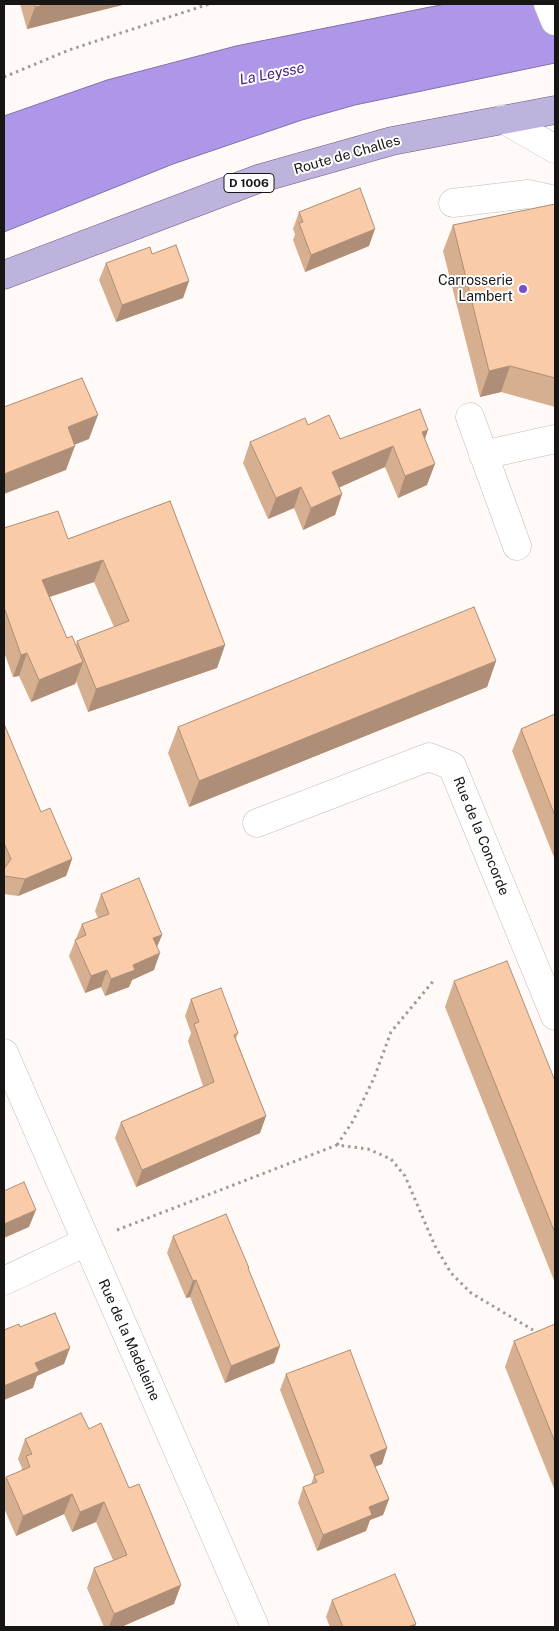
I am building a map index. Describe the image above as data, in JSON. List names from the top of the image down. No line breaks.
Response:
{"streets":{"main road":["Route de Challes","D 1006"],"street":["Rue de la Concorde","Rue de la Madeleine"]},"water":["La Leysse"],"places":["Carrosserie Lambert"]}
